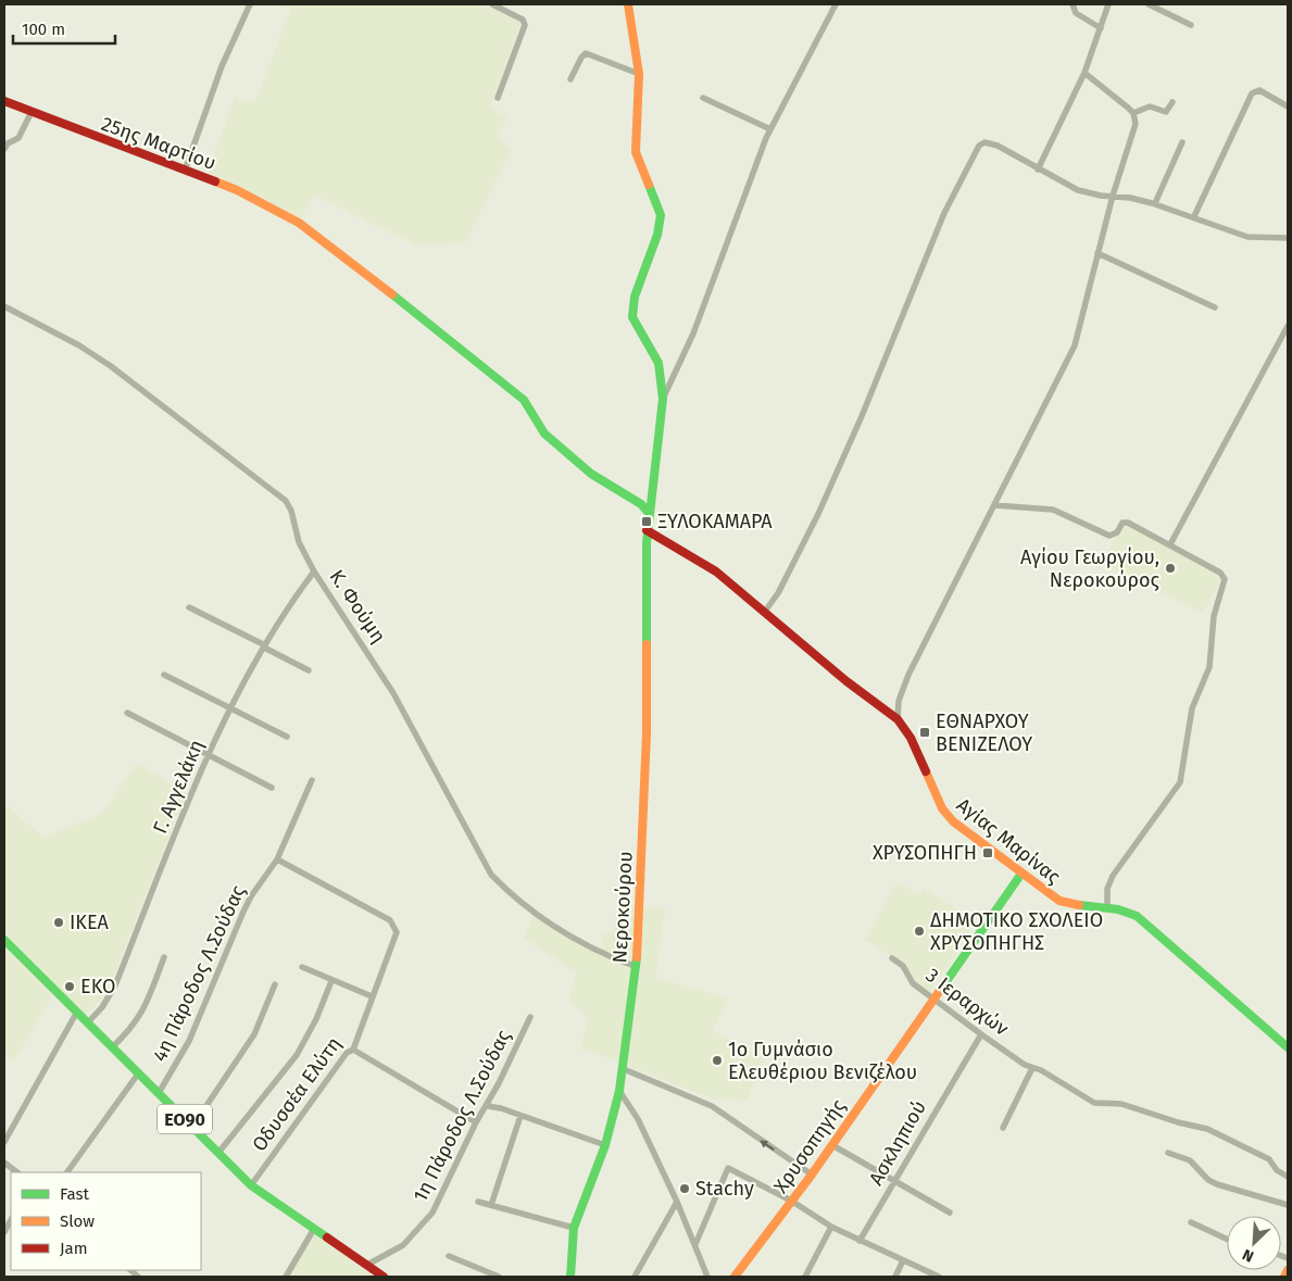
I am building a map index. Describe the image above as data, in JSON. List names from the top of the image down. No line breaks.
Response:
{"streets":{"main road":["25ης Μαρτίου","Αγίας Μαρίνας","Νεροκούρου","ΕΟ90","Χρυσοπηγής"],"street":["Κ. Φούμη","Γ. Αγγελάκη","4η Πάροδος Λ.Σούδας","3 Ιεραρχών","Οδυσσέα Ελύτη","1η Πάροδος Λ.Σούδας","Ασκληπιού"]},"crossings":[["25ης Μαρτίου","Νεροκούρου"],["Κ. Φούμη","Γ. Αγγελάκη"],["Κ. Φούμη","Νεροκούρου"],["Γ. Αγγελάκη","ΕΟ90"],["Αγίας Μαρίνας","Νεροκούρου"],["Αγίας Μαρίνας","Χρυσοπηγής"],["4η Πάροδος Λ.Σούδας","Οδυσσέα Ελύτη"],["4η Πάροδος Λ.Σούδας","ΕΟ90"],["3 Ιεραρχών","Ασκληπιού"],["3 Ιεραρχών","Χρυσοπηγής"],["Οδυσσέα Ελύτη","ΕΟ90"],["1η Πάροδος Λ.Σούδας","ΕΟ90"]],"places":{"transit":["ΞΥΛΟΚΑΜΑΡΑ","ΕΘΝΑΡΧΟΥ ΒΕΝΙΖΕΛΟΥ","ΧΡΥΣΟΠΗΓΗ"],"other":["Αγίου Γεωργίου, Νεροκούρος","IKEA","ΔΗΜΟΤΙΚΟ ΣΧΟΛΕΙΟ ΧΡΥΣΟΠΗΓΗΣ","EKO","1ο Γυμνάσιο Ελευθέριου Βενιζέλου","Stachy"]},"legend":["Fast","Slow","Jam"],"scale_bar":"100 m","north":"bottom left"}
